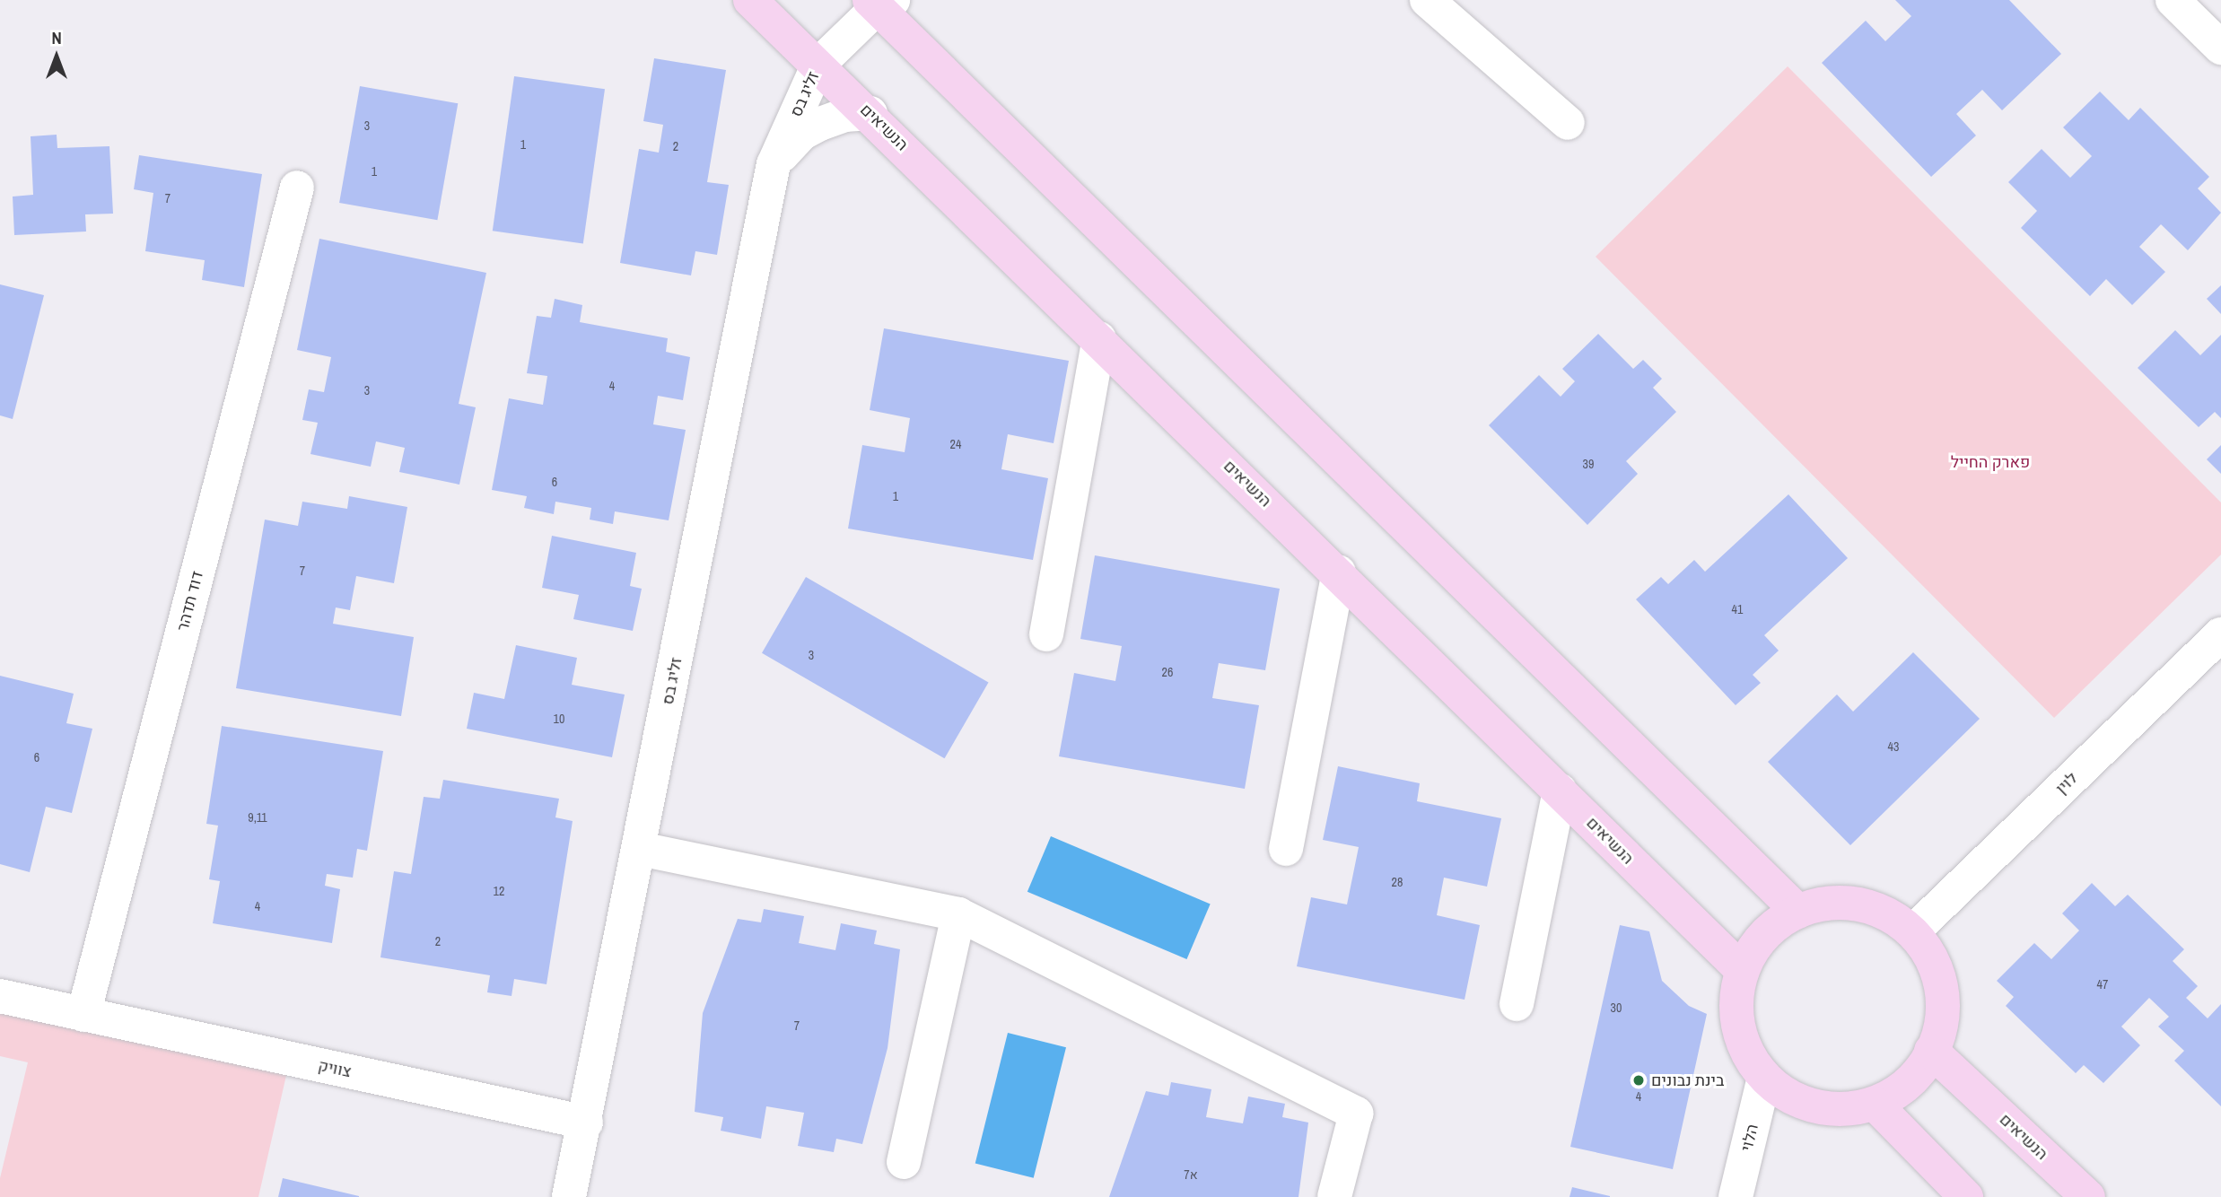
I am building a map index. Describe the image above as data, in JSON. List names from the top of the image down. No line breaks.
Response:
{"streets":{"main road":["הנשיאים"],"street":["זליג בס","דוד תדהר","לוין","צוויק","הלוי"]},"crossings":[["זליג בס","הנשיאים"],["זליג בס","צוויק"],["הנשיאים","לוין"],["הנשיאים","הלוי"],["דוד תדהר","צוויק"],["לוין","הלוי"]],"parks":["פארק החייל"],"places":["בינת נבונים"],"house_numbers":["3","1","2","1","7","4","3","24","39","6","1","7","41","3","26","10","43","6","9,11","28","12","4","2","47","30","7","4","7א"],"north":"top"}
